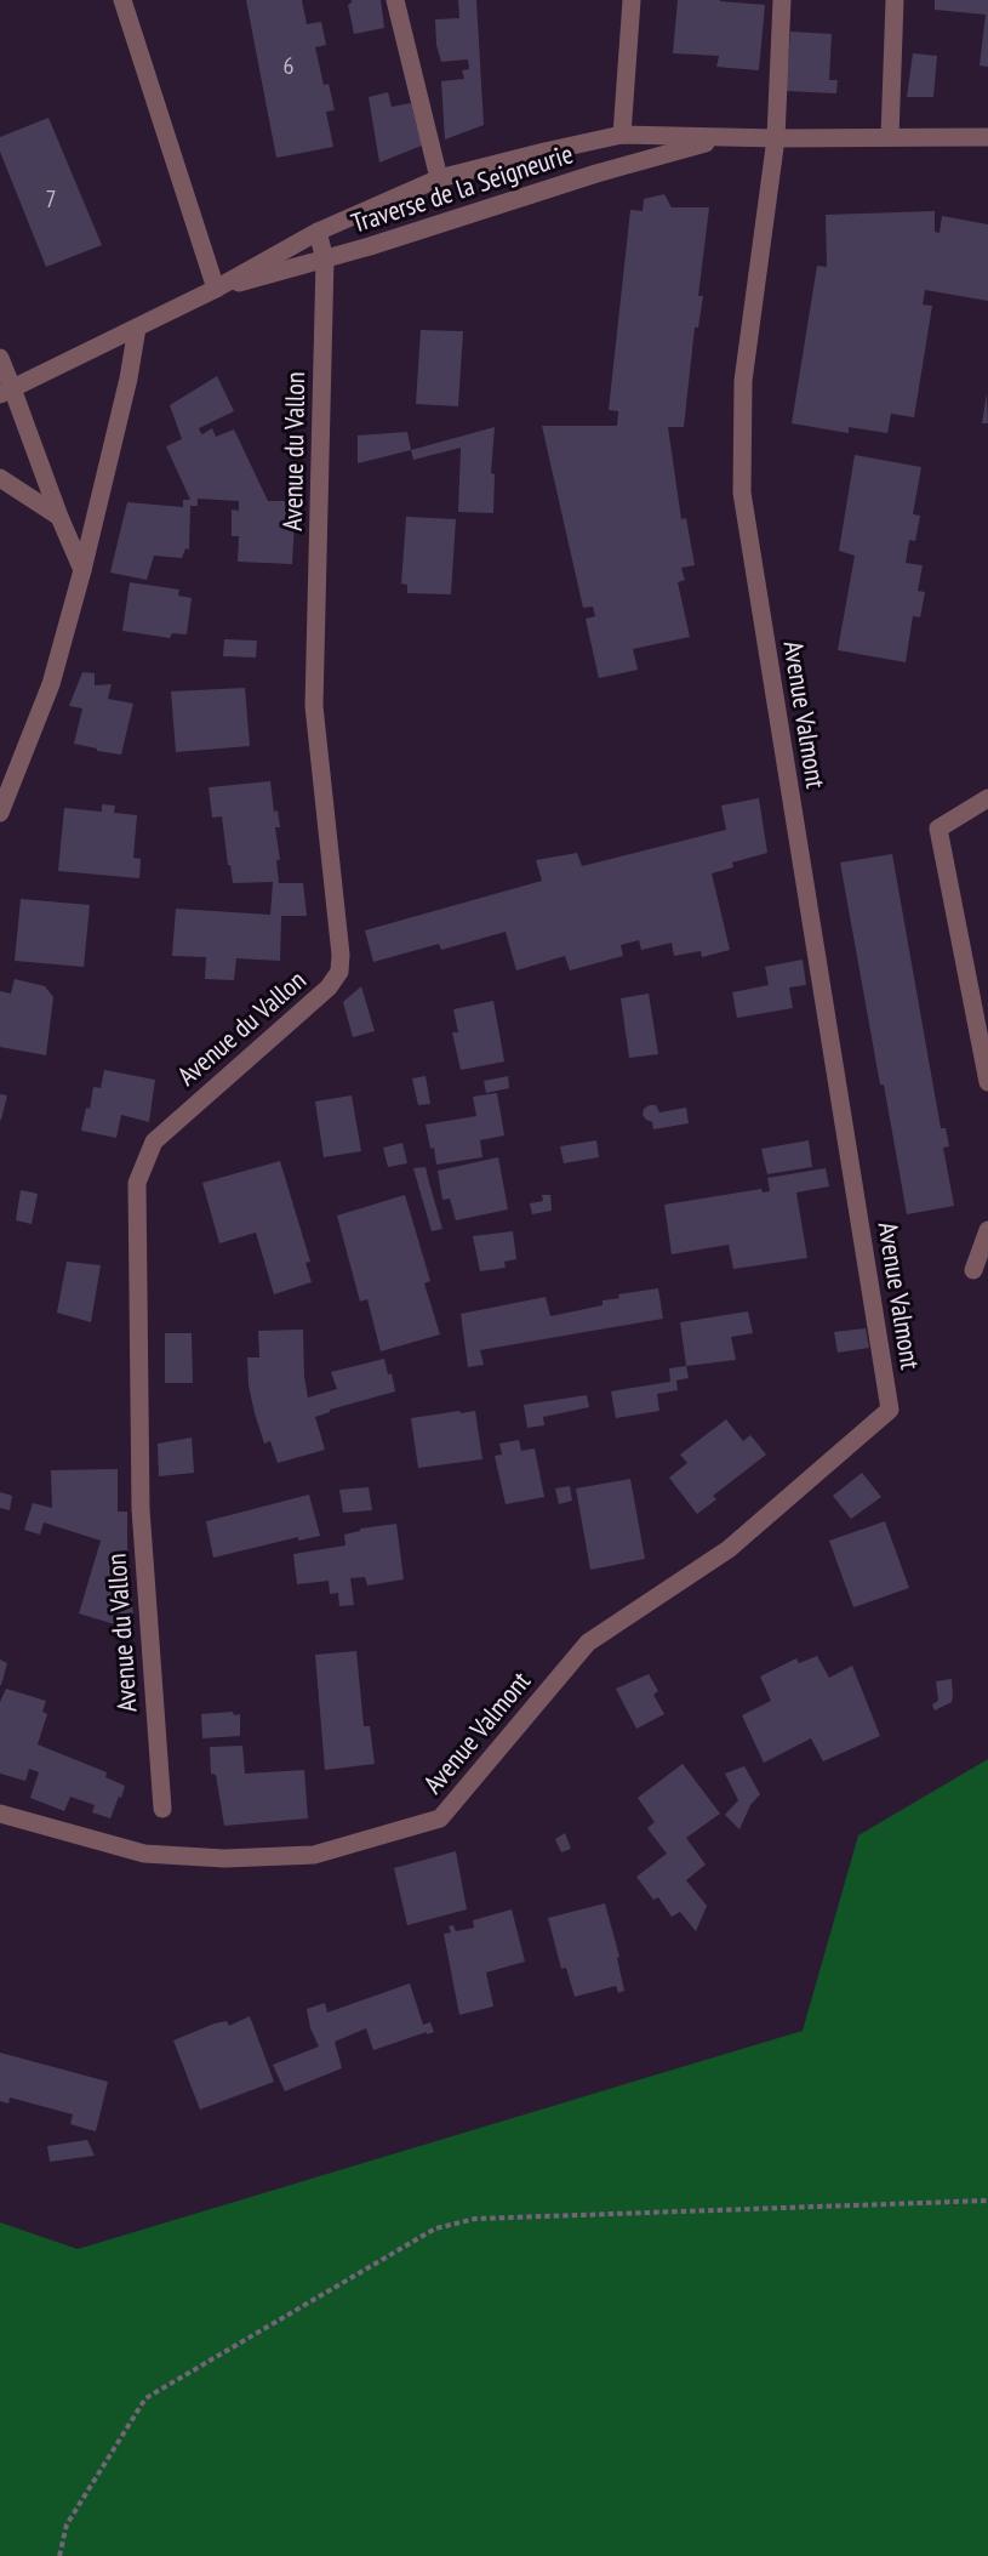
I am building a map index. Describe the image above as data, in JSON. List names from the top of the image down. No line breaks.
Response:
{"streets":{"street":["Traverse de la Seigneurie","Avenue du Vallon","Avenue Valmont"]},"crossings":[["Traverse de la Seigneurie","Avenue du Vallon"],["Traverse de la Seigneurie","Avenue Valmont"]],"house_numbers":["6","7"]}
